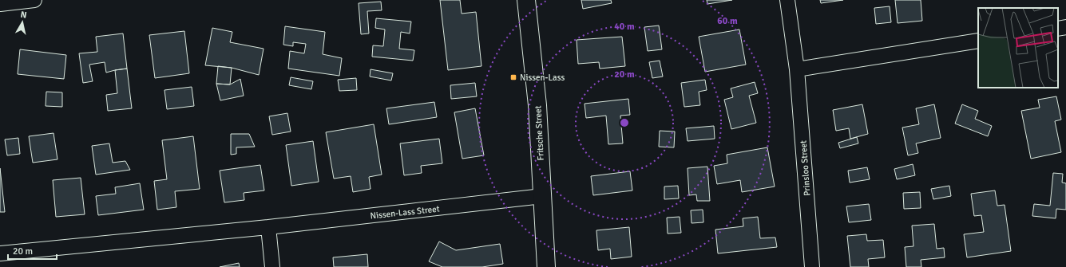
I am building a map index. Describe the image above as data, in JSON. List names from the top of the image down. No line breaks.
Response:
{"streets":{"street":["Fritsche Street","Prinsloo Street","Nissen-Lass Street"]},"crossings":[["Fritsche Street","Nissen-Lass Street"]],"places":{"transit":["Nissen-Lass"]},"scale_bar":"20 m","north":"top","rings":["60 m","40 m","20 m"]}
